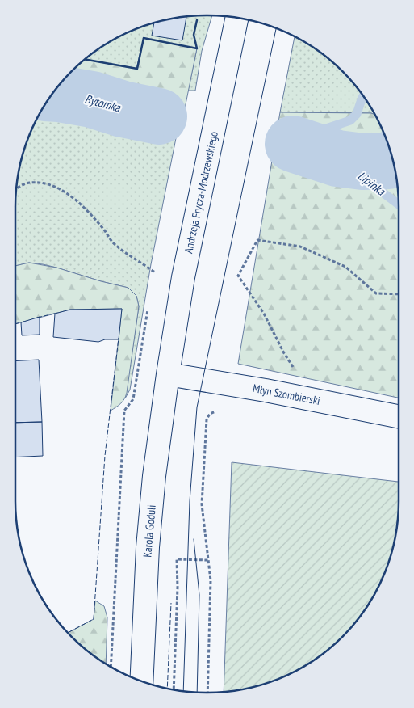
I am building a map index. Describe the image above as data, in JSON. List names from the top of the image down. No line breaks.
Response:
{"streets":{"main road":["Andrzeja Frycza-Modrzewskiego","Młyn Szombierski","Karola Goduli"]},"crossings":[["Andrzeja Frycza-Modrzewskiego","Młyn Szombierski"],["Andrzeja Frycza-Modrzewskiego","Karola Goduli"],["Młyn Szombierski","Karola Goduli"]],"water":["Bytomka","Lipinka"]}
